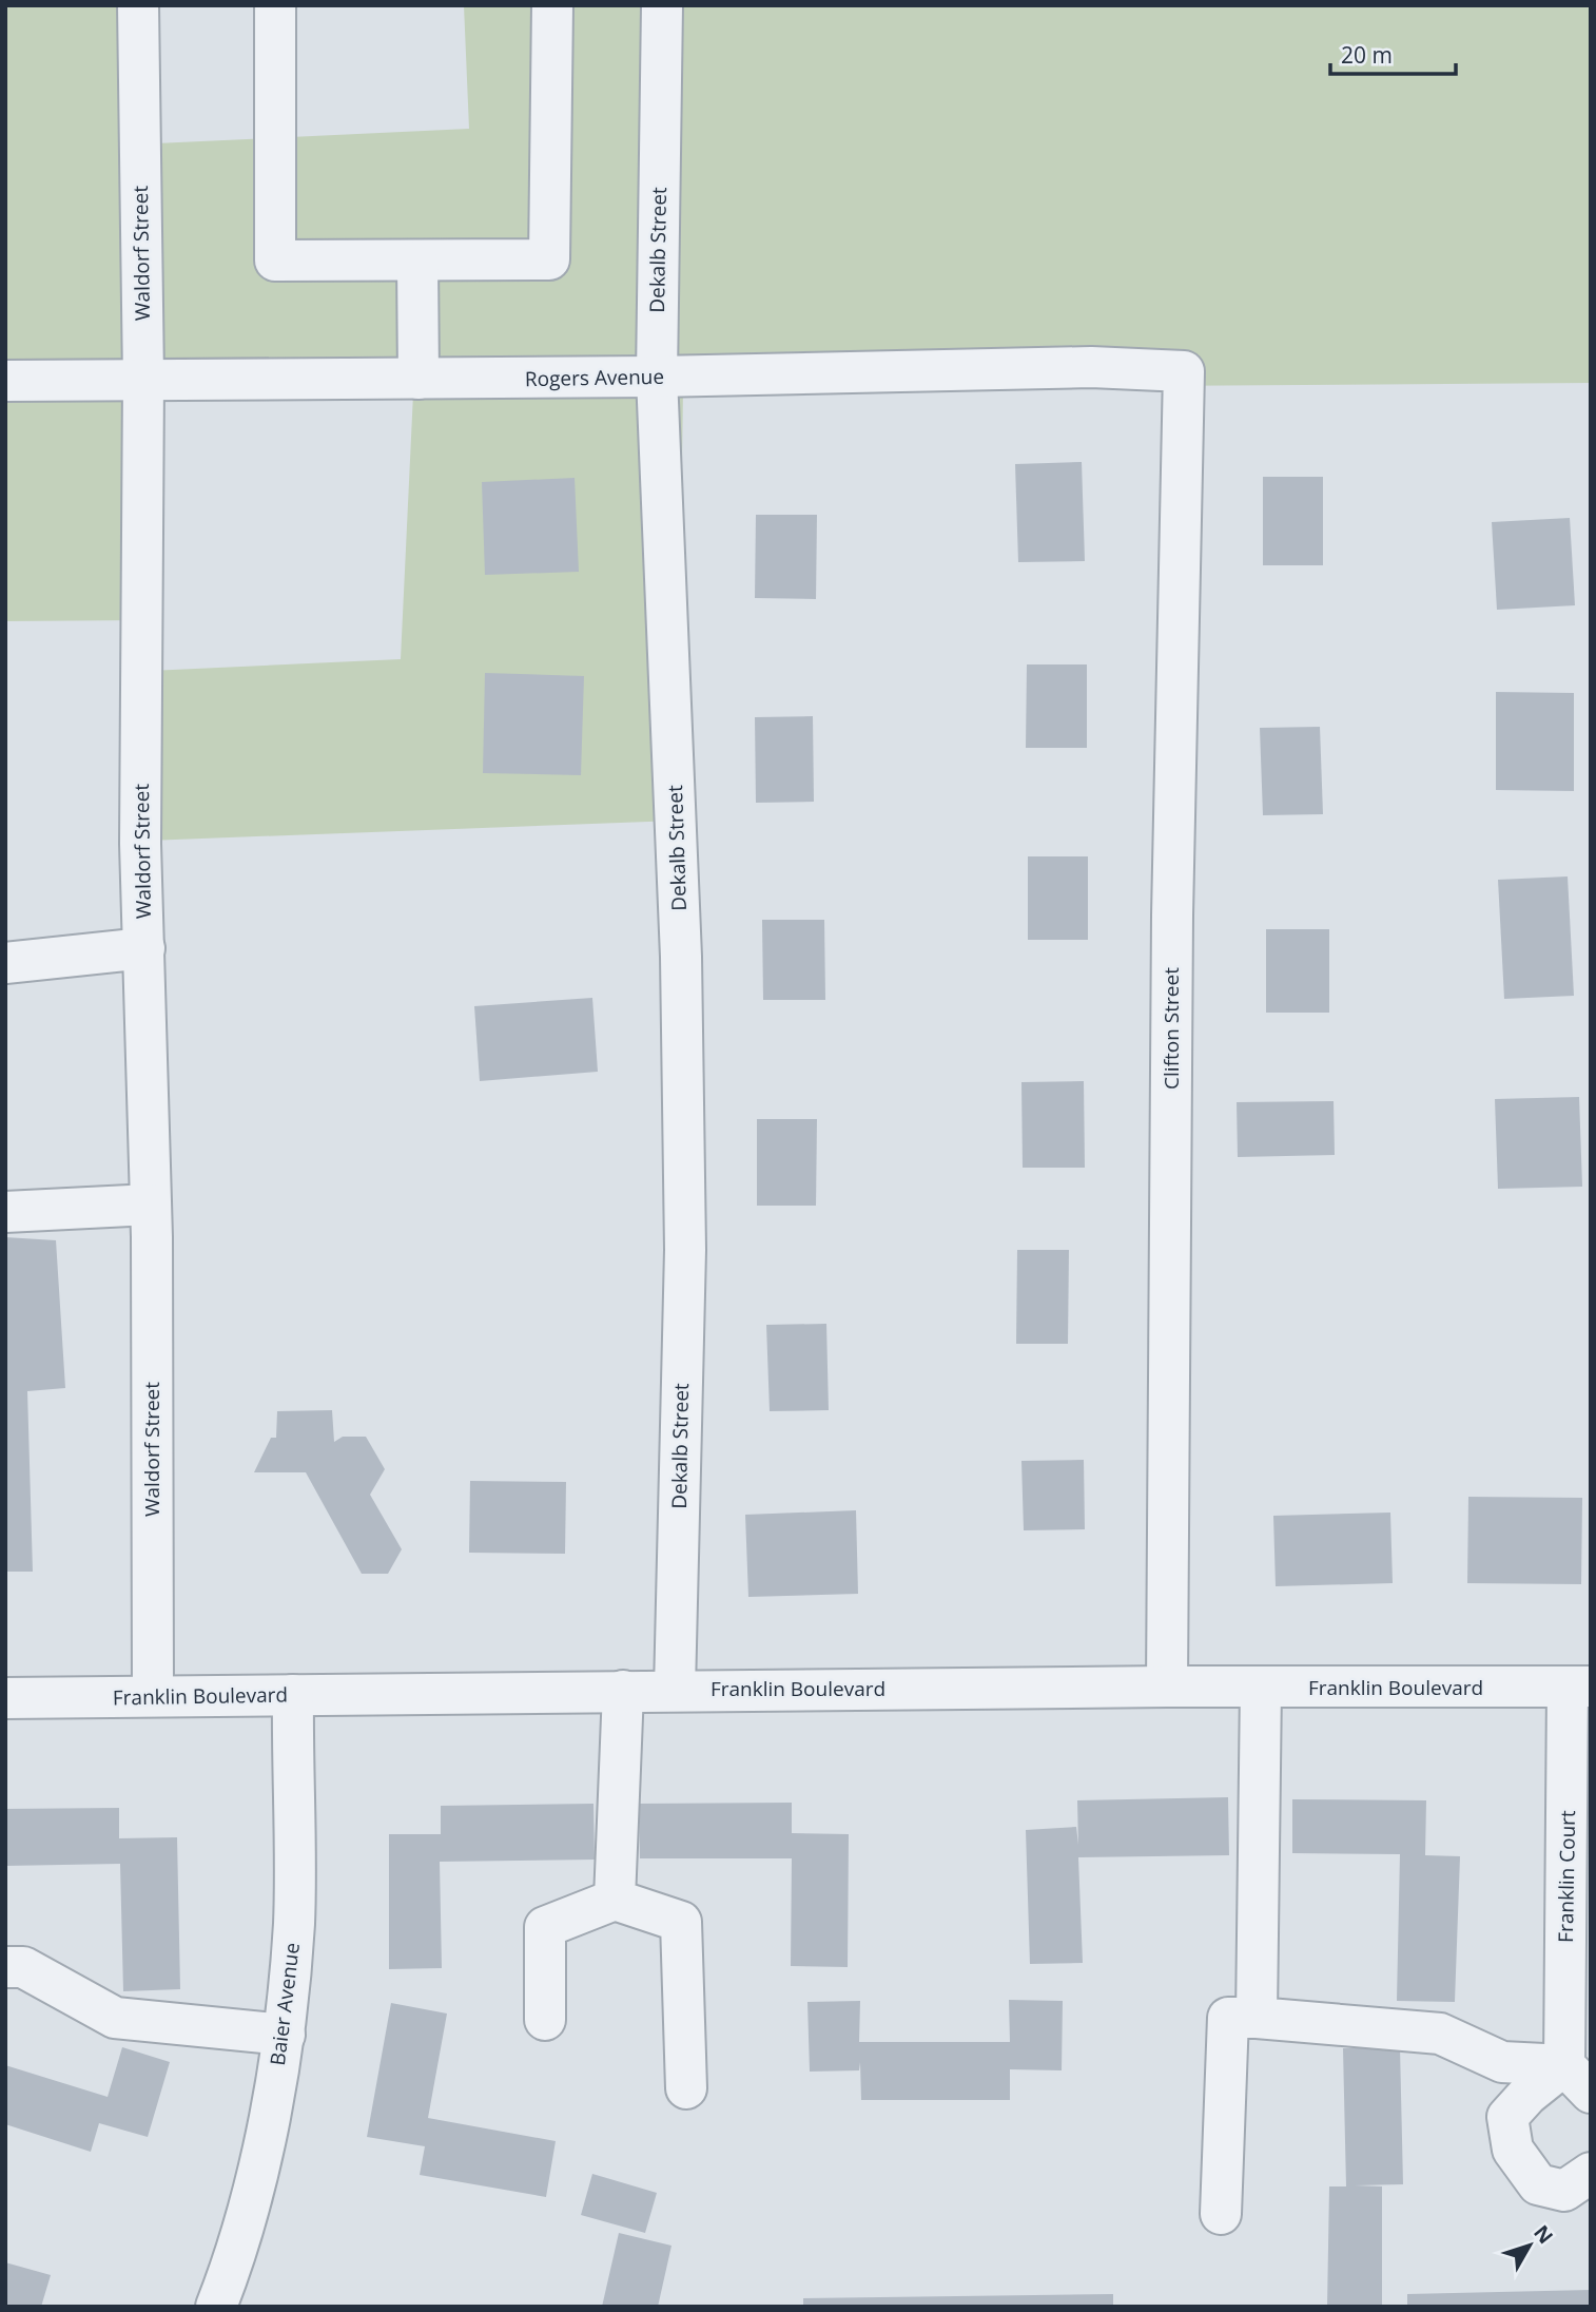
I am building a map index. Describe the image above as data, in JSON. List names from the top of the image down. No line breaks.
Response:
{"streets":{"street":["Dekalb Street","Waldorf Street","Rogers Avenue","Clifton Street","Franklin Boulevard","Franklin Court","Baier Avenue"]},"crossings":[["Dekalb Street","Rogers Avenue"],["Dekalb Street","Franklin Boulevard"],["Waldorf Street","Rogers Avenue"],["Waldorf Street","Franklin Boulevard"],["Rogers Avenue","Clifton Street"],["Clifton Street","Franklin Boulevard"],["Franklin Boulevard","Franklin Court"],["Franklin Boulevard","Baier Avenue"]],"scale_bar":"20 m","north":"top right"}
